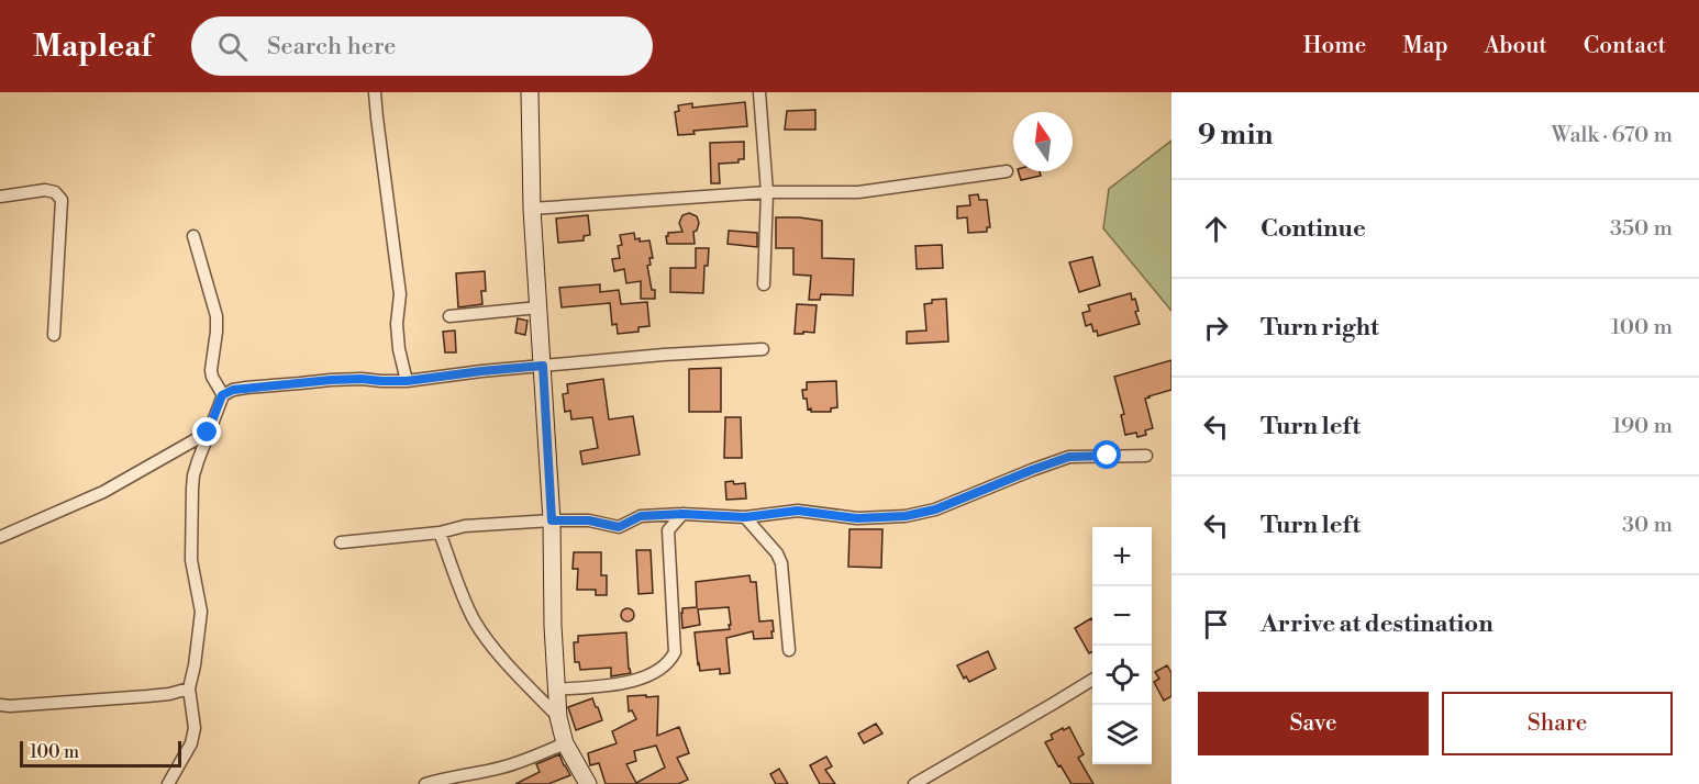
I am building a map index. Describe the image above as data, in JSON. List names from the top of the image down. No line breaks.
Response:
{"scale_bar":"100 m","north":"top","page":{"header":"Mapleaf","search":"Search here","nav":["Home","Map","About","Contact"],"heading":["9 min","Walk · 670 m"],"list":[["Continue","350 m"],["Turn right","100 m"],["Turn left","190 m"],["Turn left","30 m"],"Arrive at destination"],"map_buttons":["+","−"],"buttons":["Save","Share"],"scale":"100 m"}}
